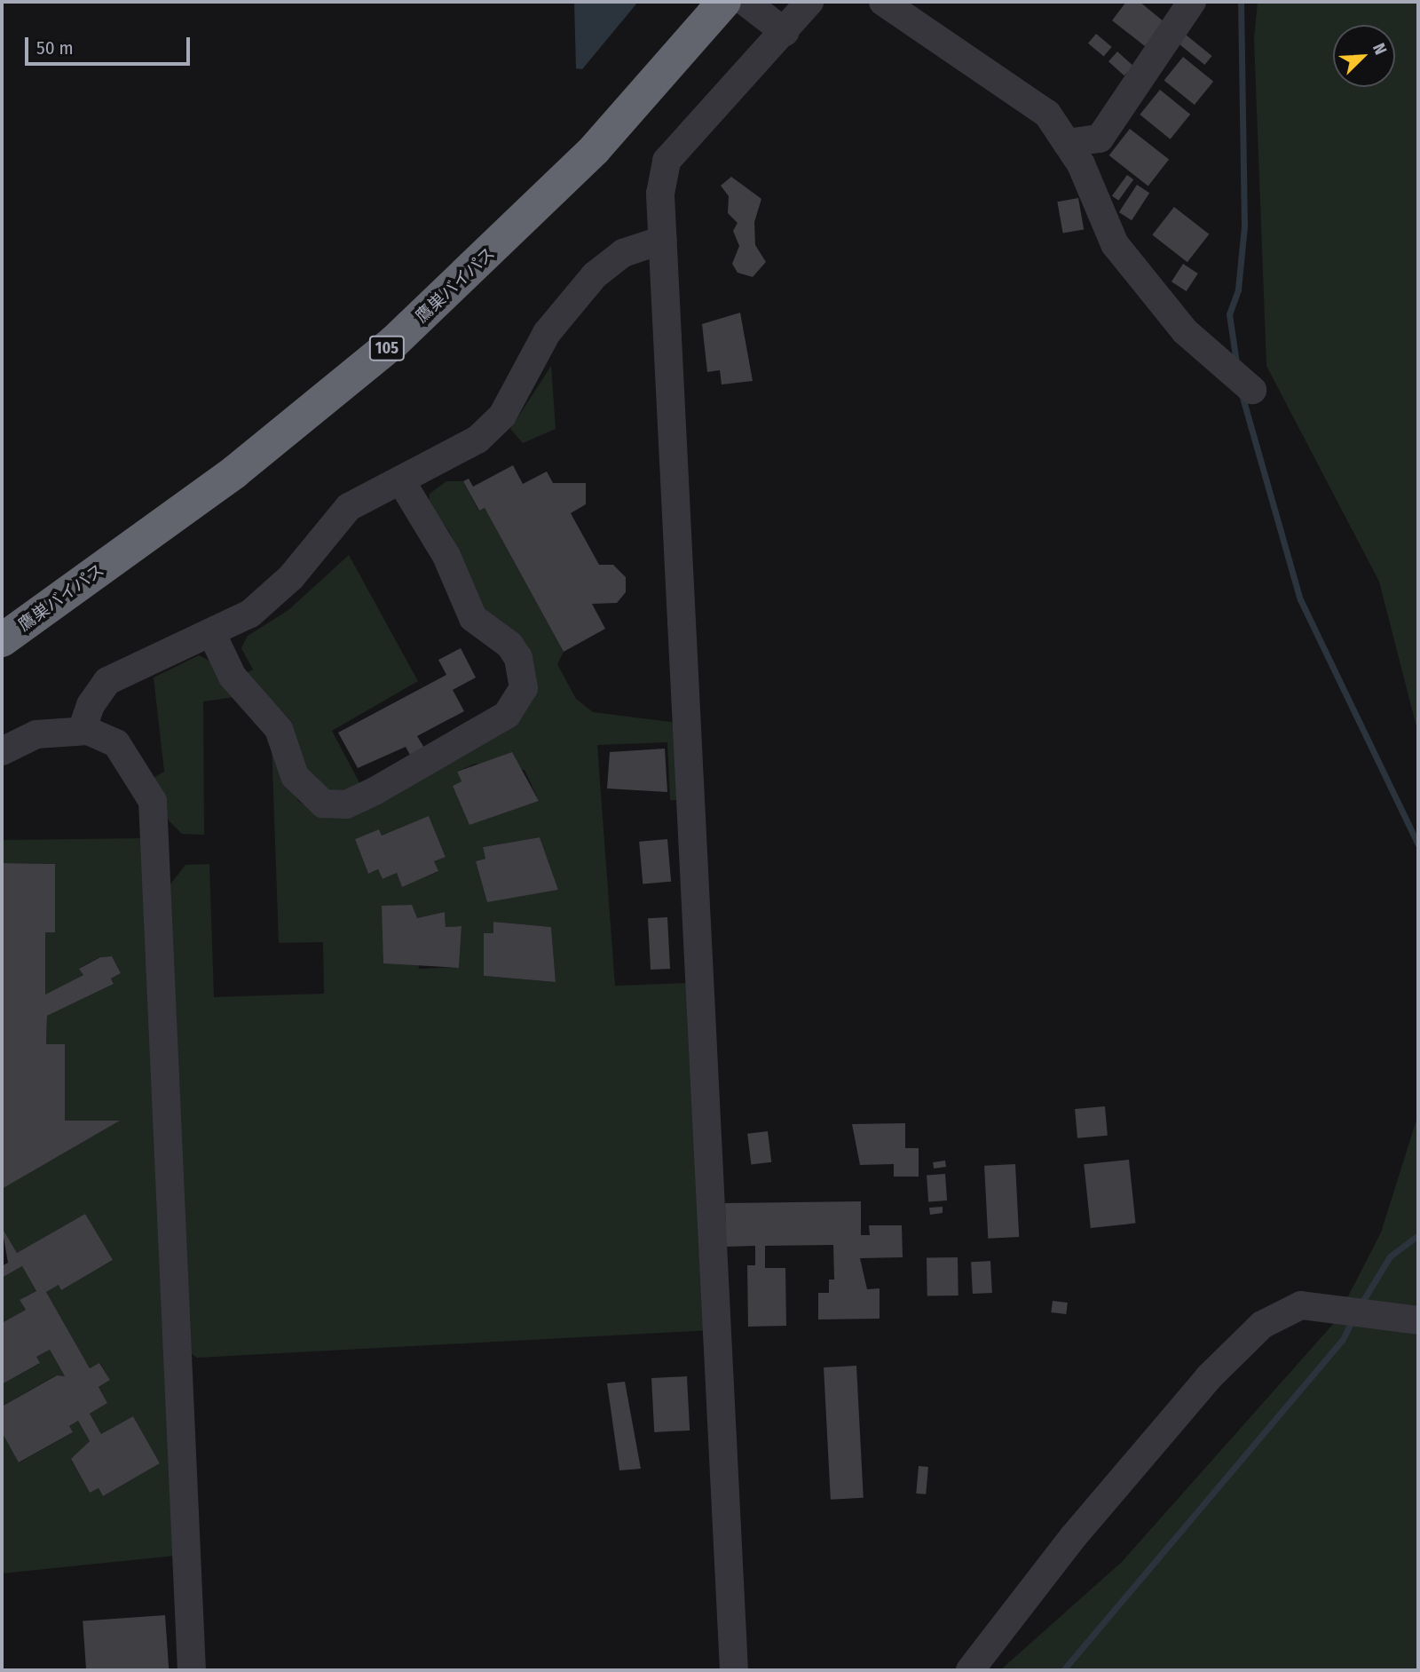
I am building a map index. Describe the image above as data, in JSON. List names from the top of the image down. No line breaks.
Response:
{"streets":{"highway":["鷹巣バイパス","105"]},"scale_bar":"50 m","north":"top right"}
